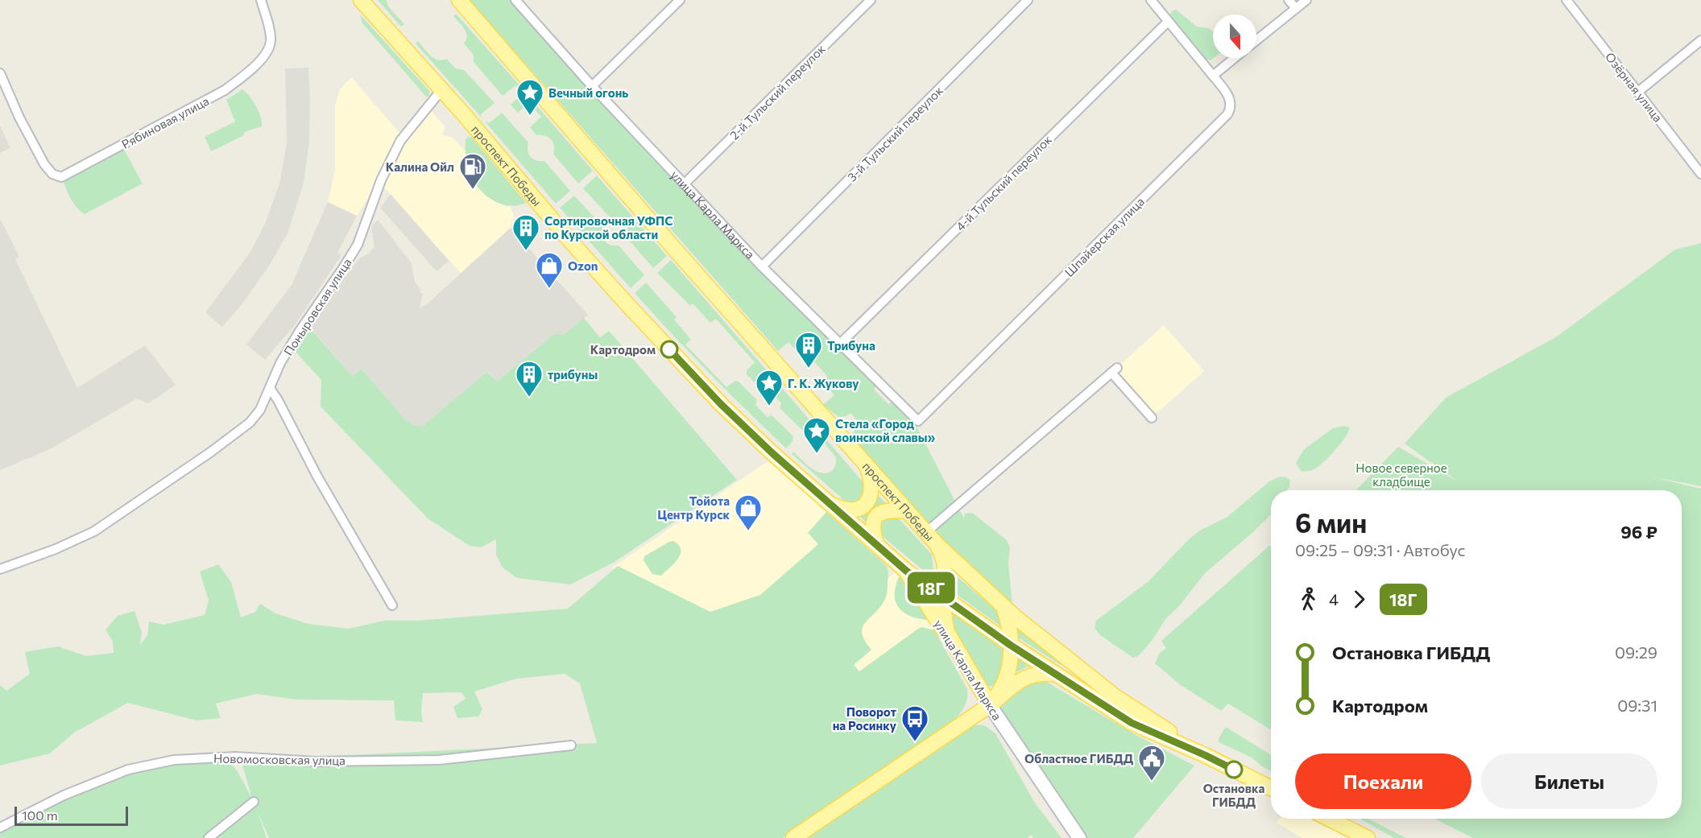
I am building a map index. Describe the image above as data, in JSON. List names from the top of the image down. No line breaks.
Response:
{"streets":{"main road":["проспект Победы","улица Карла Маркса"],"street":["Озёрная улица","2-й Тульский переулок","Рябиновая улица","3-й Тульский переулок","4-й Тульский переулок","Шпайерская улица","Поныровская улица","Новомосковская улица"]},"crossings":[["2-й Тульский переулок","улица Карла Маркса"],["3-й Тульский переулок","улица Карла Маркса"],["проспект Победы","улица Карла Маркса"],["проспект Победы","Поныровская улица"],["4-й Тульский переулок","улица Карла Маркса"],["улица Карла Маркса","Шпайерская улица"]],"parks":["Новое северное кладбище"],"places":{"place":["Вечный огонь","Г. К. Жукову","Стела «Город воинской славы»"],"fuel station":["Калина Ойл"],"building":["Сортировочная УФПС по Курской области","Трибуна","трибуны"],"shop":["Ozon","Тойота Центр Курск"],"other":["Картодром","Остановка ГИБДД"],"bus stop":["Поворот на Росинку"],"public building":["Областное ГИБДД"]},"lines":["bus line 18Г"],"scale_bar":"100 m","north":"bottom","page":{"on_map":"18Г","heading":["6 мин","09:25 – 09:31 · Автобус","96 ₽"],"legs":["4","18Г"],"list":[{"name":"Остановка ГИБДД","value":"09:29"},{"name":"Картодром","value":"09:31"}],"buttons":["Поехали","Билеты"],"scale":"100 m"}}
